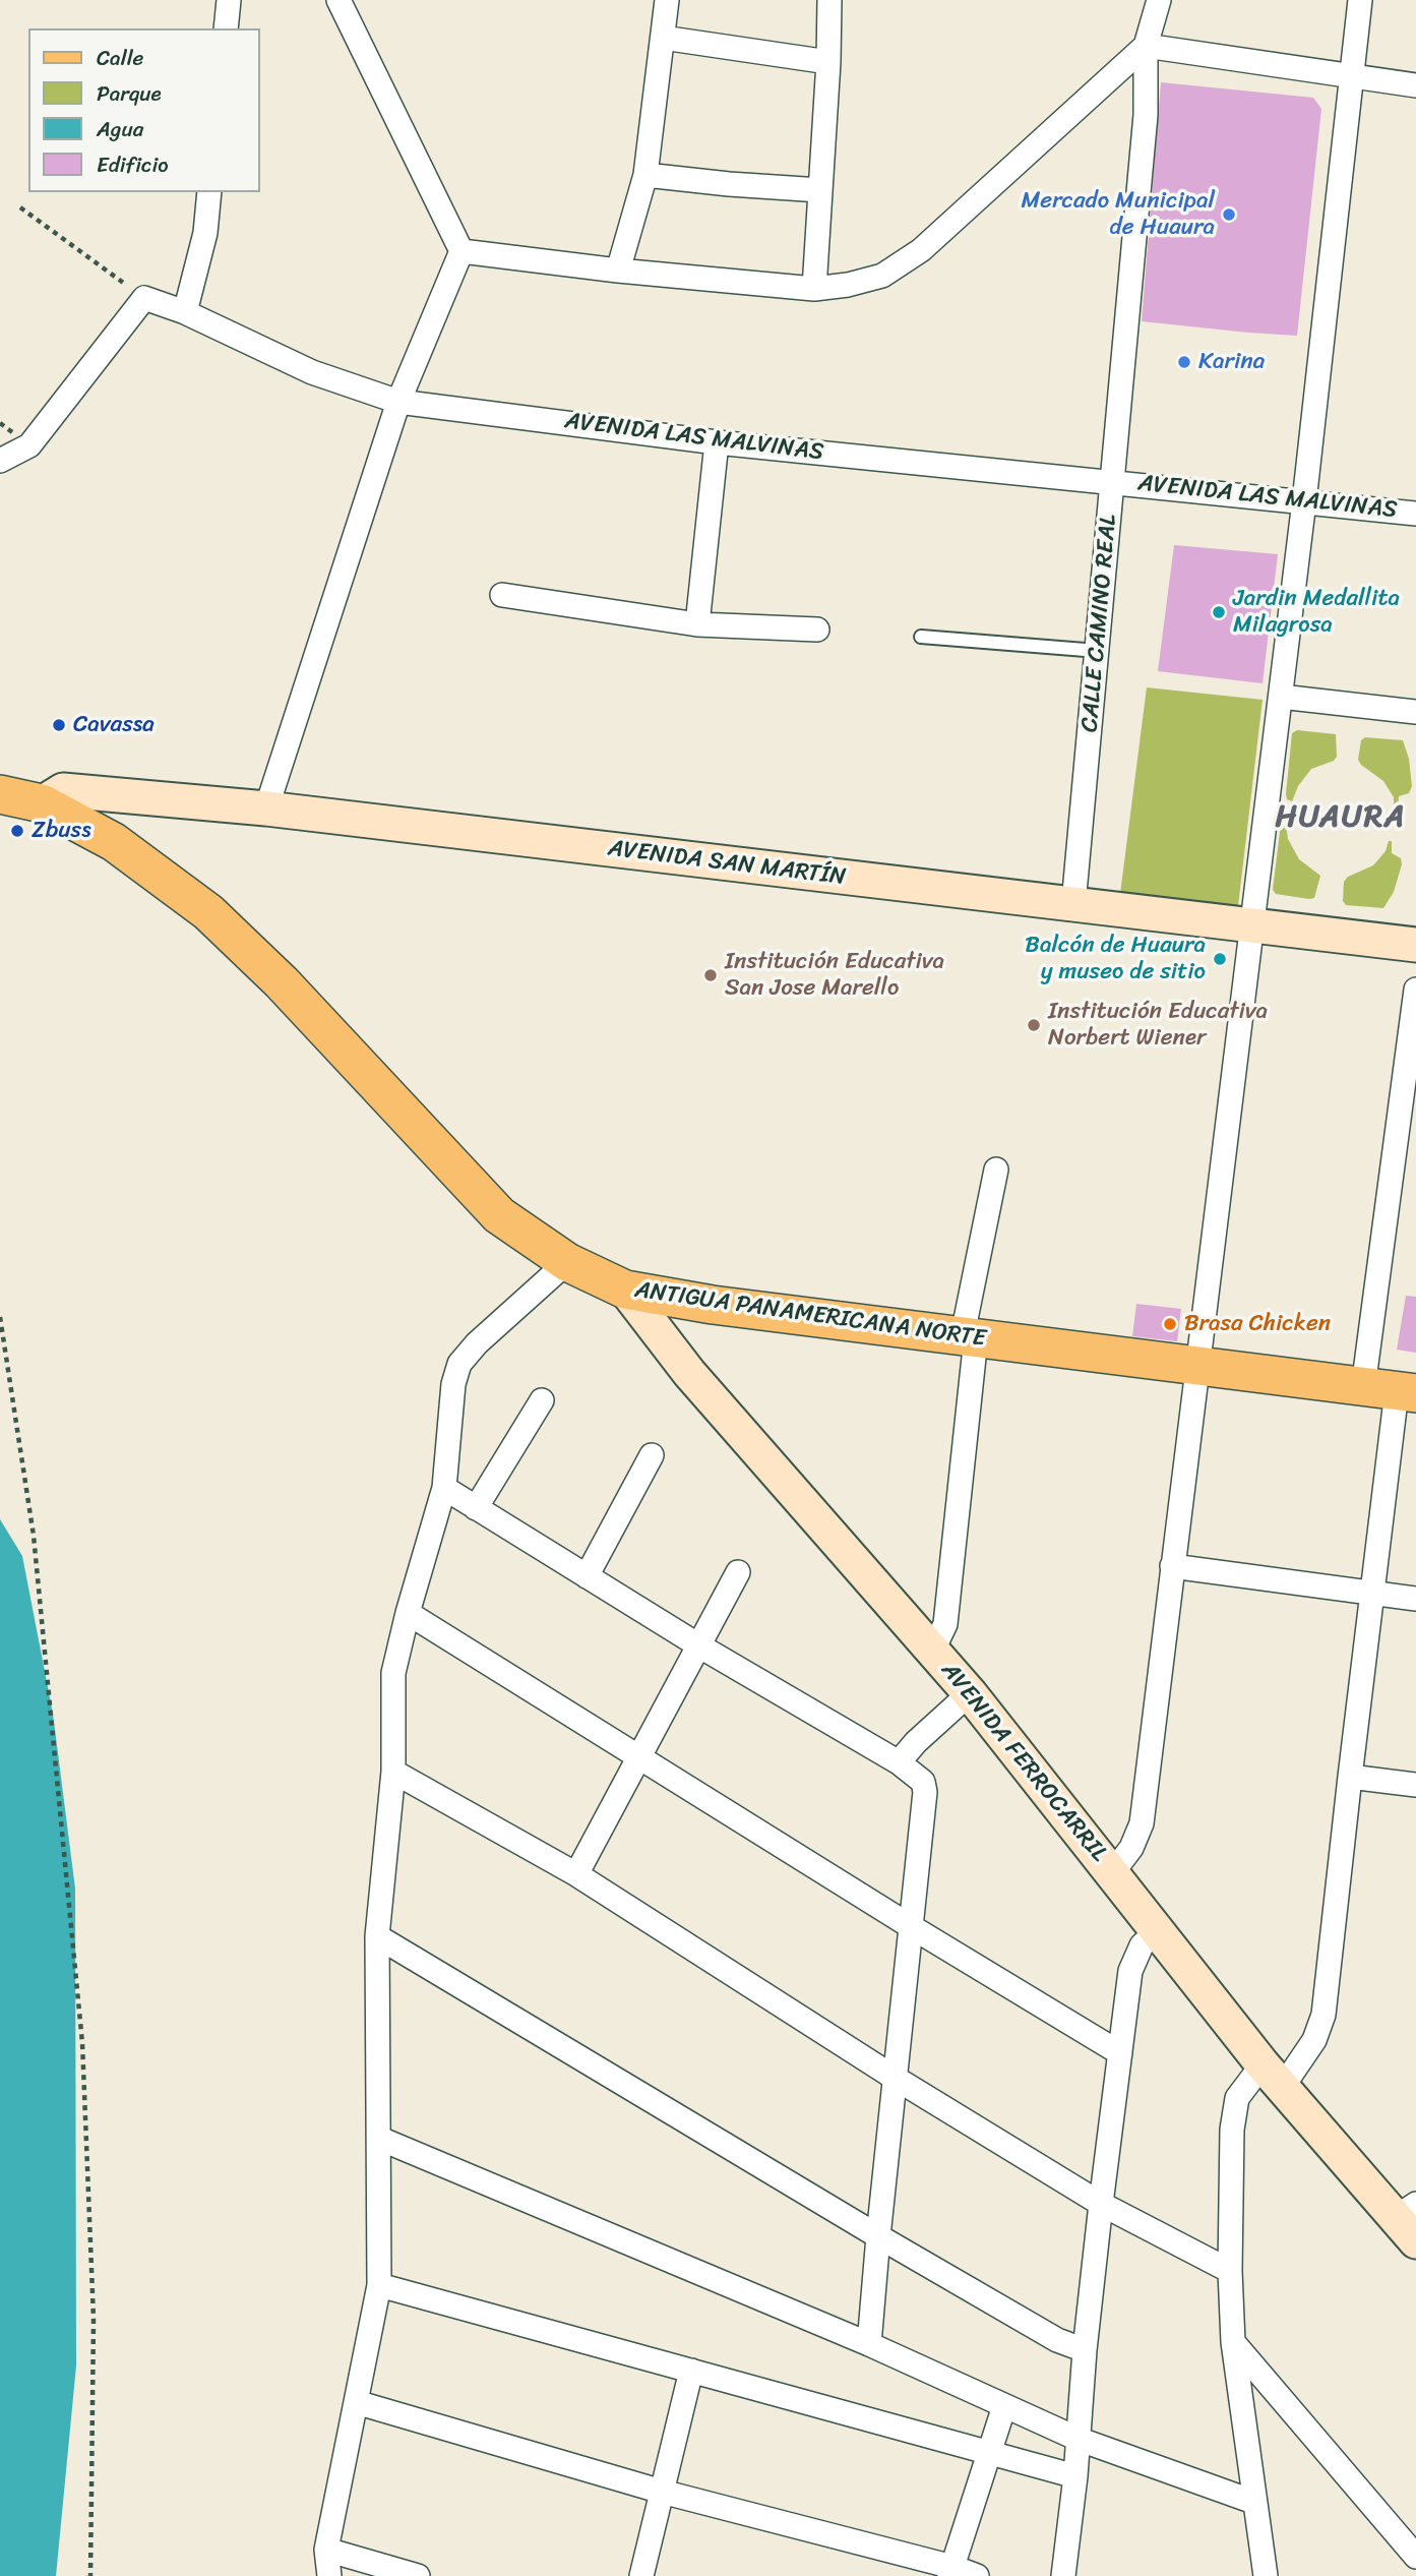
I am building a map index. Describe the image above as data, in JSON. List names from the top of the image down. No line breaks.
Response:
{"streets":{"main road":["AVENIDA SAN MARTÍN","ANTIGUA PANAMERICANA NORTE","AVENIDA FERROCARRIL"],"street":["AVENIDA LAS MALVINAS","CALLE CAMINO REAL"]},"crossings":[["AVENIDA LAS MALVINAS","CALLE CAMINO REAL"],["CALLE CAMINO REAL","AVENIDA SAN MARTÍN"],["AVENIDA SAN MARTÍN","ANTIGUA PANAMERICANA NORTE"],["ANTIGUA PANAMERICANA NORTE","AVENIDA FERROCARRIL"]],"districts":["HUAURA"],"places":["Mercado Municipal de Huaura","Karina","Jardin Medallita Milagrosa","Cavassa","Zbuss","Balcón de Huaura y museo de sitio","Institución Educativa San Jose Marello","Institución Educativa Norbert Wiener","Brasa Chicken"],"legend":["Calle","Parque","Agua","Edificio"]}
